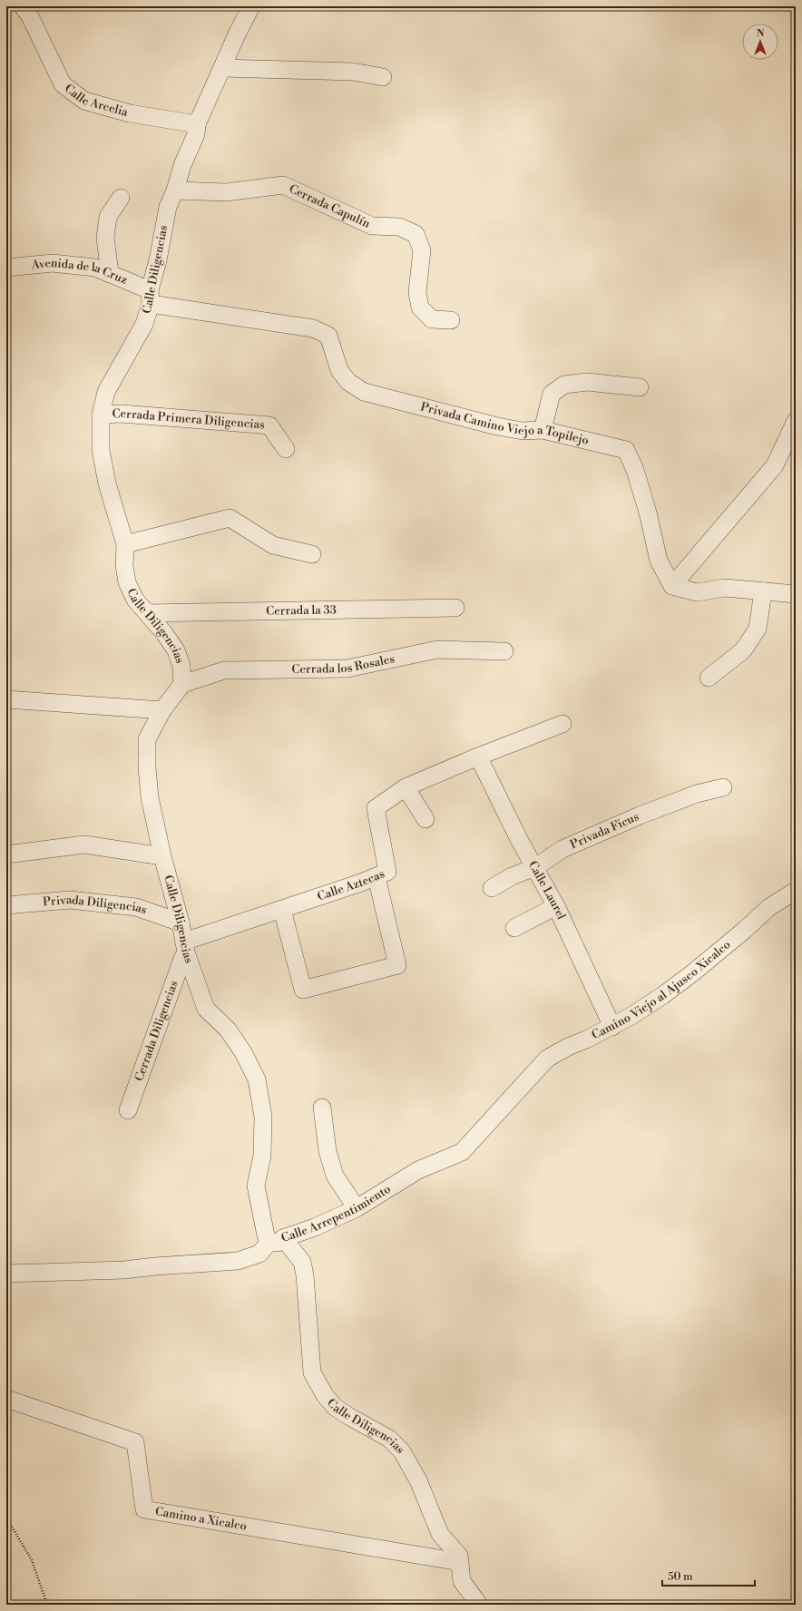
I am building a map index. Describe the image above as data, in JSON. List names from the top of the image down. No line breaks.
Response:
{"streets":{"street":["Calle Arcelia","Cerrada Capulín","Calle Diligencias","Avenida de la Cruz","Cerrada Primera Diligencias","Privada Camino Viejo a Topilejo","Cerrada la 33","Cerrada los Rosales","Privada Ficus","Calle Aztecas","Calle Laurel","Privada Diligencias","Camino Viejo al Ajusco Xicalco","Cerrada Diligencias","Calle Arrepentimiento","Camino a Xicalco"]},"crossings":[["Calle Arcelia","Calle Diligencias"],["Cerrada Capulín","Calle Diligencias"],["Calle Diligencias","Avenida de la Cruz"],["Calle Diligencias","Cerrada Primera Diligencias"],["Calle Diligencias","Privada Camino Viejo a Topilejo"],["Calle Diligencias","Cerrada la 33"],["Calle Diligencias","Cerrada los Rosales"],["Calle Diligencias","Calle Aztecas"],["Calle Diligencias","Privada Diligencias"],["Calle Diligencias","Cerrada Diligencias"],["Calle Diligencias","Calle Arrepentimiento"],["Calle Diligencias","Camino a Xicalco"],["Avenida de la Cruz","Privada Camino Viejo a Topilejo"],["Privada Ficus","Calle Laurel"],["Calle Aztecas","Calle Laurel"],["Calle Aztecas","Cerrada Diligencias"],["Calle Laurel","Camino Viejo al Ajusco Xicalco"],["Camino Viejo al Ajusco Xicalco","Calle Arrepentimiento"]],"scale_bar":"50 m","north":"top"}
